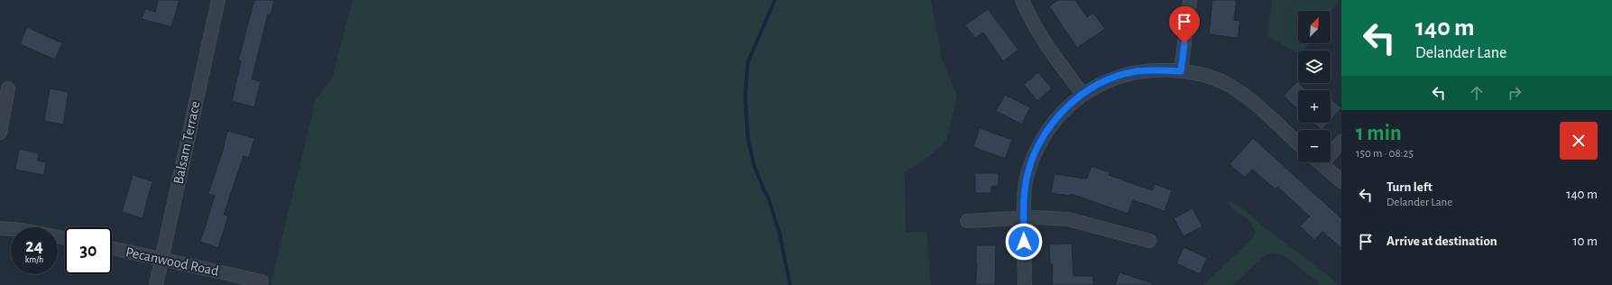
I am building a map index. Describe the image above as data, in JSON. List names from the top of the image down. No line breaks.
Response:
{"streets":{"street":["Balsam Terrace","Pecanwood Road"]},"crossings":[["Balsam Terrace","Pecanwood Road"]],"north":"top right","page":{"turn":["140 m","Delander Lane"],"map_buttons":["+","−"],"heading":["1 min","150 m · 08:25"],"list":[{"name":"Turn left","note":"Delander Lane","value":"140 m"},{"name":"Arrive at destination","value":"10 m"}],"speed":"24 km/h","limit":"30"}}
